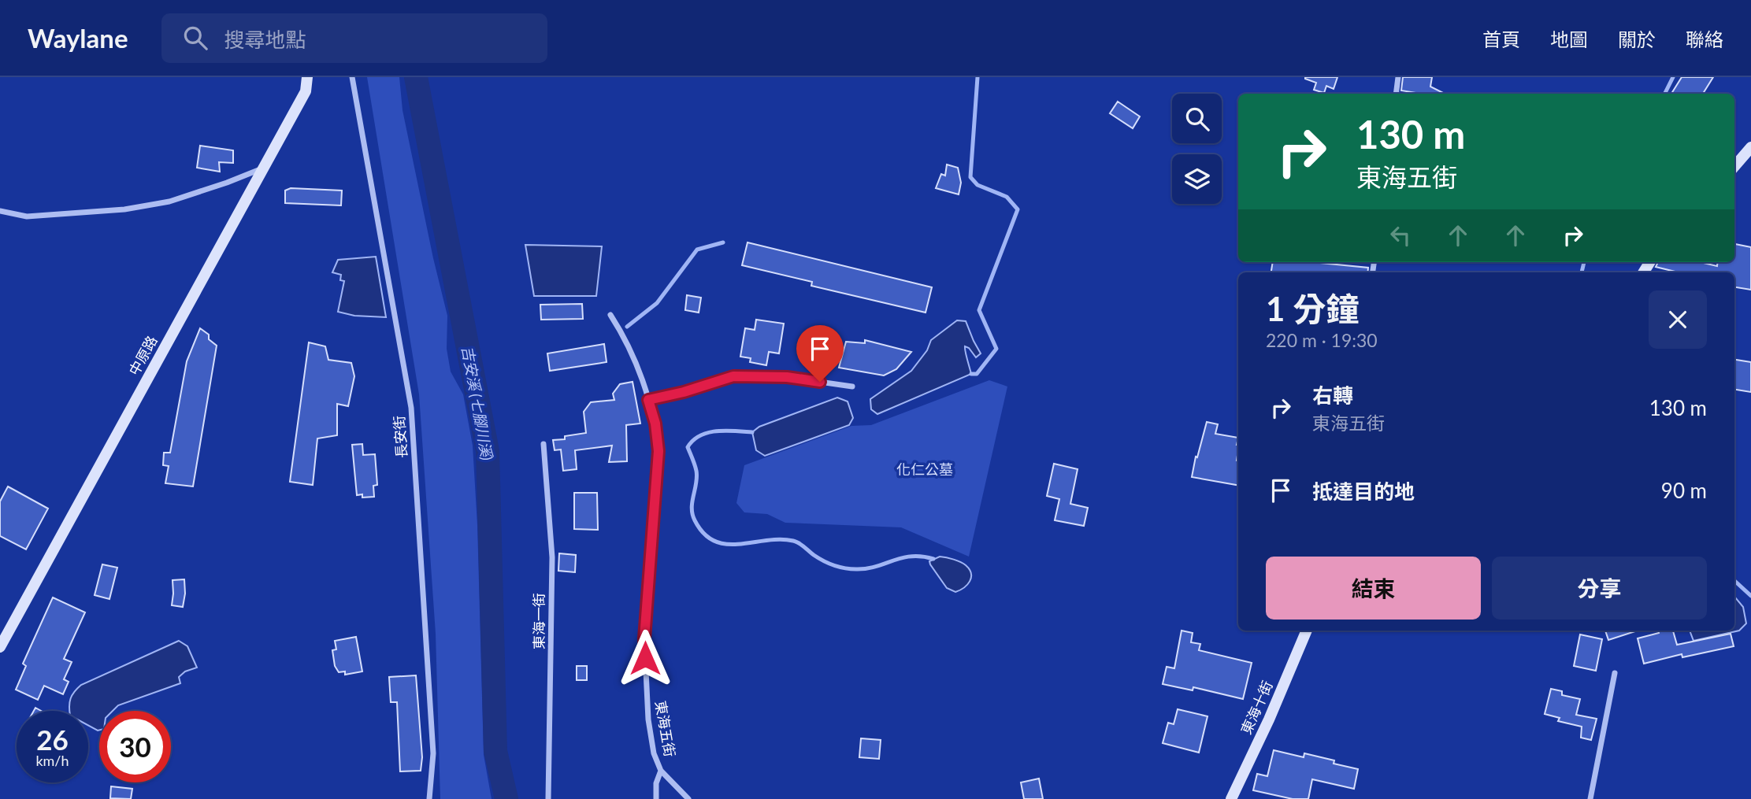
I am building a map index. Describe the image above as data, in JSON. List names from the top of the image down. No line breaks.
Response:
{"streets":{"street":["中原路","長安街","東海一街","東海十街","東海五街"]},"water":["吉安溪 (七腳川溪)"],"parks":["化仁公墓"],"page":{"header":"Waylane","search":"搜尋地點","nav":["首頁","地圖","關於","聯絡"],"turn":["130 m","東海五街"],"heading":["1 分鐘","220 m · 19:30"],"list":[{"name":"右轉","note":"東海五街","value":"130 m"},{"name":"抵達目的地","value":"90 m"}],"buttons":["結束","分享"],"speed":"26 km/h","limit":"30"}}
